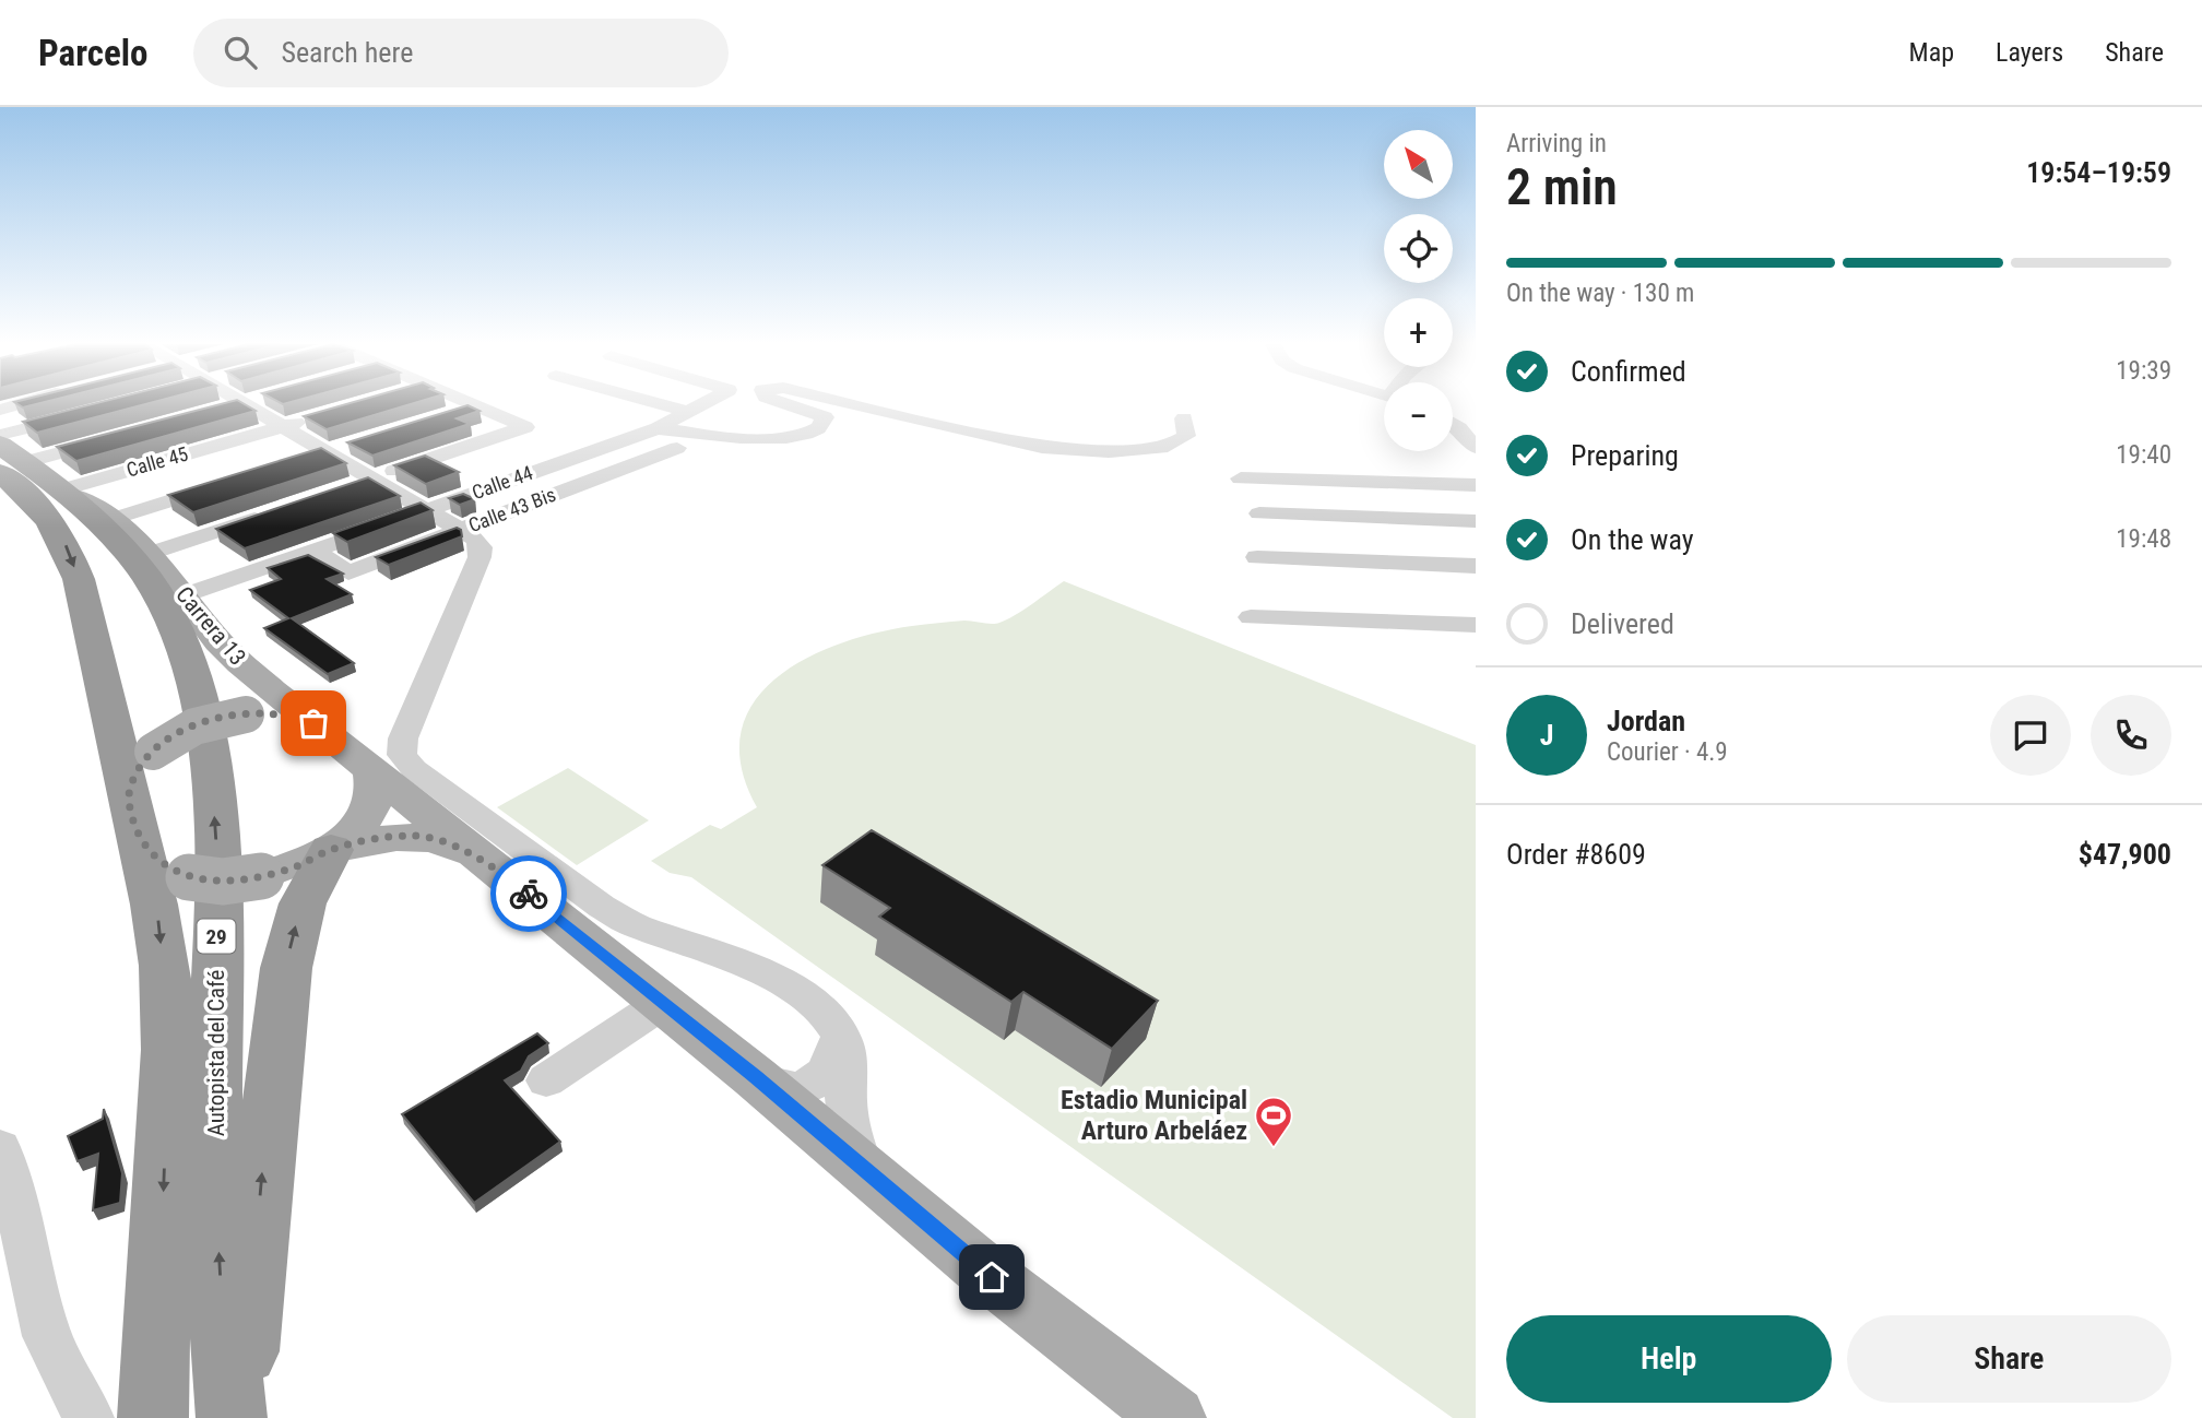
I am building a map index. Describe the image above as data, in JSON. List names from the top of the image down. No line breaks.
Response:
{"streets":{"highway":["29","Autopista del Café"],"main road":["Carrera 13"],"street":["Calle 45","Calle 44","Calle 43 Bis"]},"crossings":[["Calle 45","Carrera 13"],["Calle 45","Autopista del Café"],["Calle 44","Calle 43 Bis"],["Calle 44","Carrera 13"],["Carrera 13","Autopista del Café"]],"places":{"sports":["Estadio Municipal Arturo Arbeláez"]},"north":"top left","page":{"header":"Parcelo","search":"Search here","nav":["Map","Layers","Share"],"heading":["2 min","Arriving in","19:54–19:59"],"panel":["Jordan","Courier · 4.9","Order #8609","$47,900"],"map_buttons":["+","−"],"bar":"On the way · 130 m","list":[["Confirmed","19:39"],["Preparing","19:40"],["On the way","19:48"],"Delivered"],"round":"J","buttons":["Help","Share"]}}
